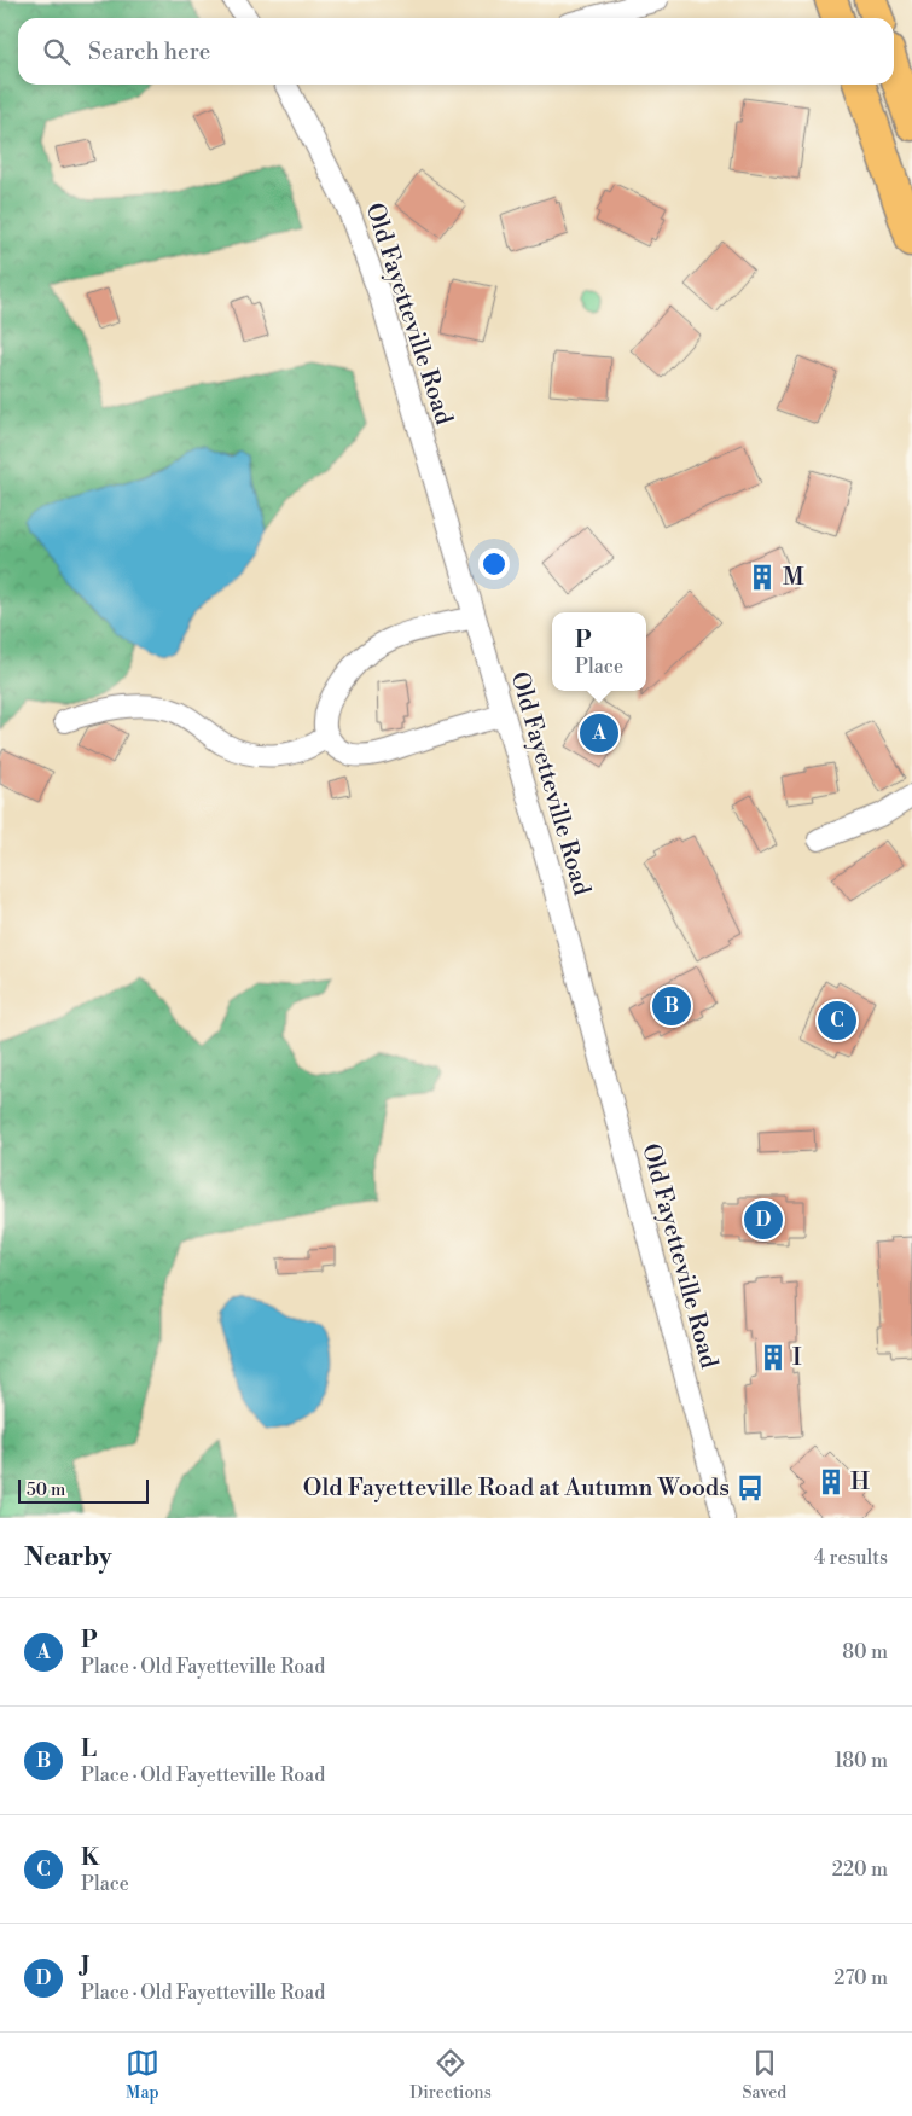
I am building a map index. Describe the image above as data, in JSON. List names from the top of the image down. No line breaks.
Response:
{"streets":{"street":["Old Fayetteville Road"]},"places":{"building":["M","I","H"],"bus stop":["Old Fayetteville Road at Autumn Woods"]},"scale_bar":"50 m","page":{"search":"Search here","popup":["P","Place"],"pins":["A","B","C","D"],"scale":"50 m","heading":["Nearby","4 results"],"list":[{"mark":"A","name":"P","note":"Place · Old Fayetteville Road","value":"80 m"},{"mark":"B","name":"L","note":"Place · Old Fayetteville Road","value":"180 m"},{"mark":"C","name":"K","note":"Place","value":"220 m"},{"mark":"D","name":"J","note":"Place · Old Fayetteville Road","value":"270 m"}],"nav":["Map","Directions","Saved"]}}
